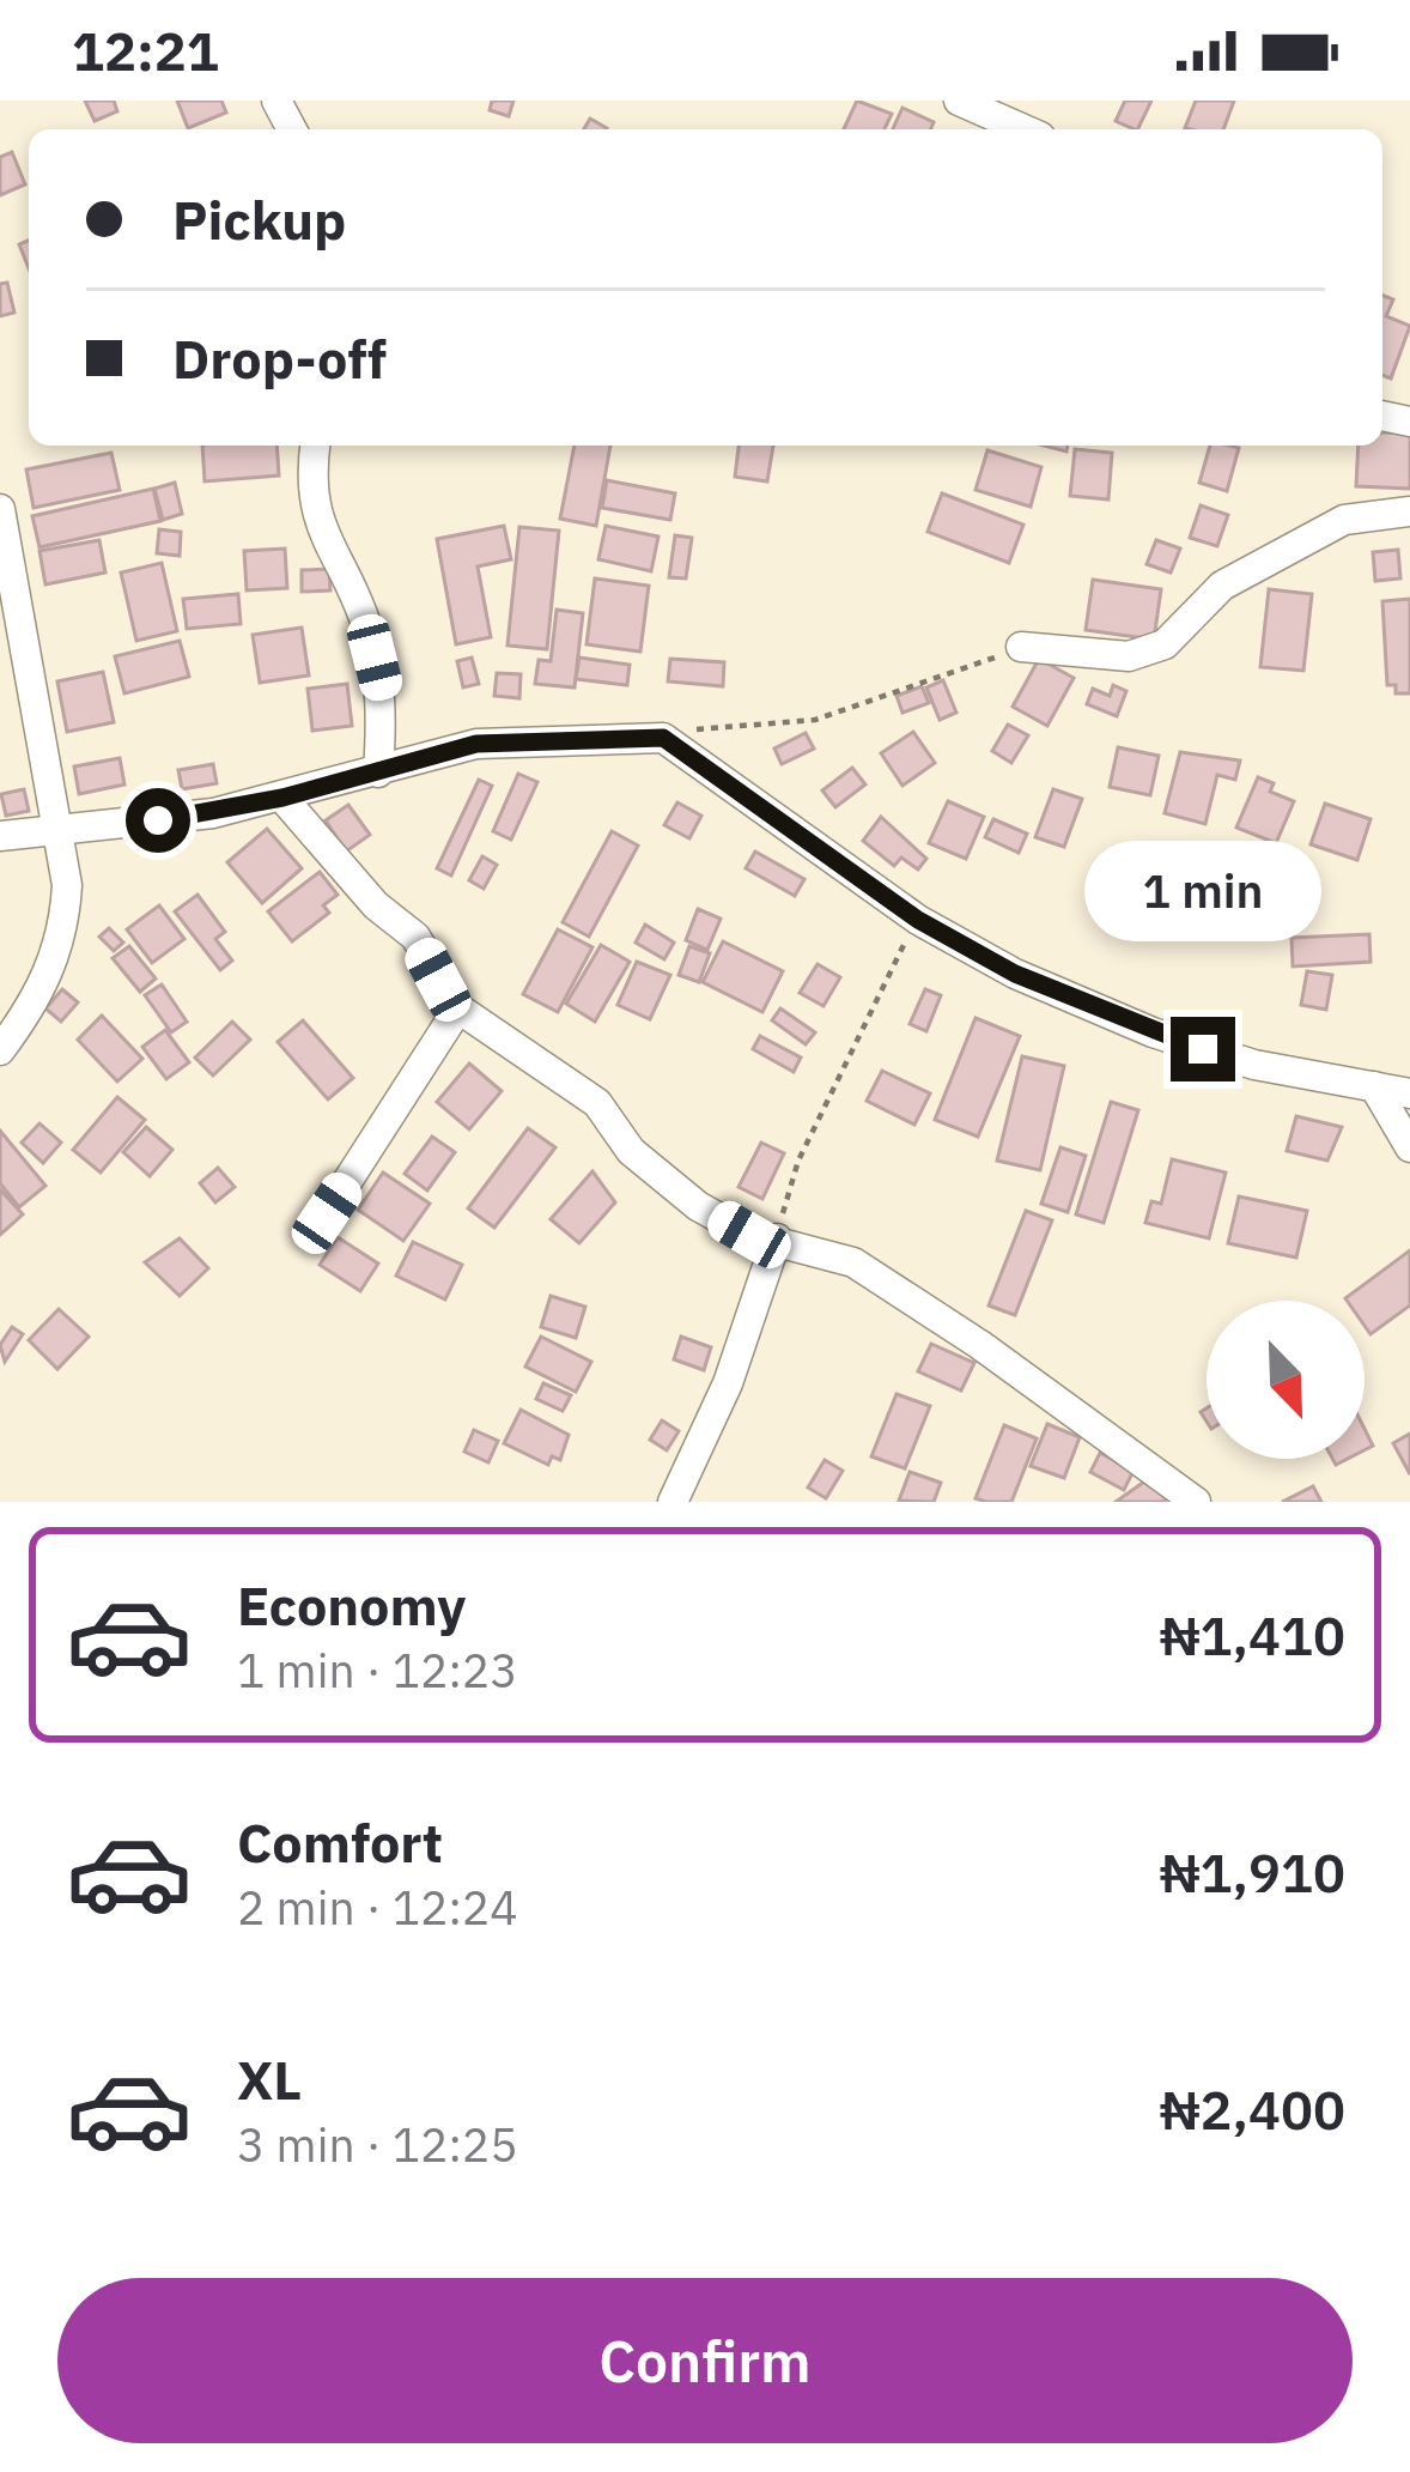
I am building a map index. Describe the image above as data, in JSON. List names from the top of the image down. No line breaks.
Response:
{"north":"bottom right","page":{"status":"12:21","banner":["Pickup","Drop-off"],"bubble":"1 min","list":[{"name":"Economy","note":"1 min · 12:23","value":"₦1,410"},{"name":"Comfort","note":"2 min · 12:24","value":"₦1,910"},{"name":"XL","note":"3 min · 12:25","value":"₦2,400"}],"buttons":"Confirm"}}
